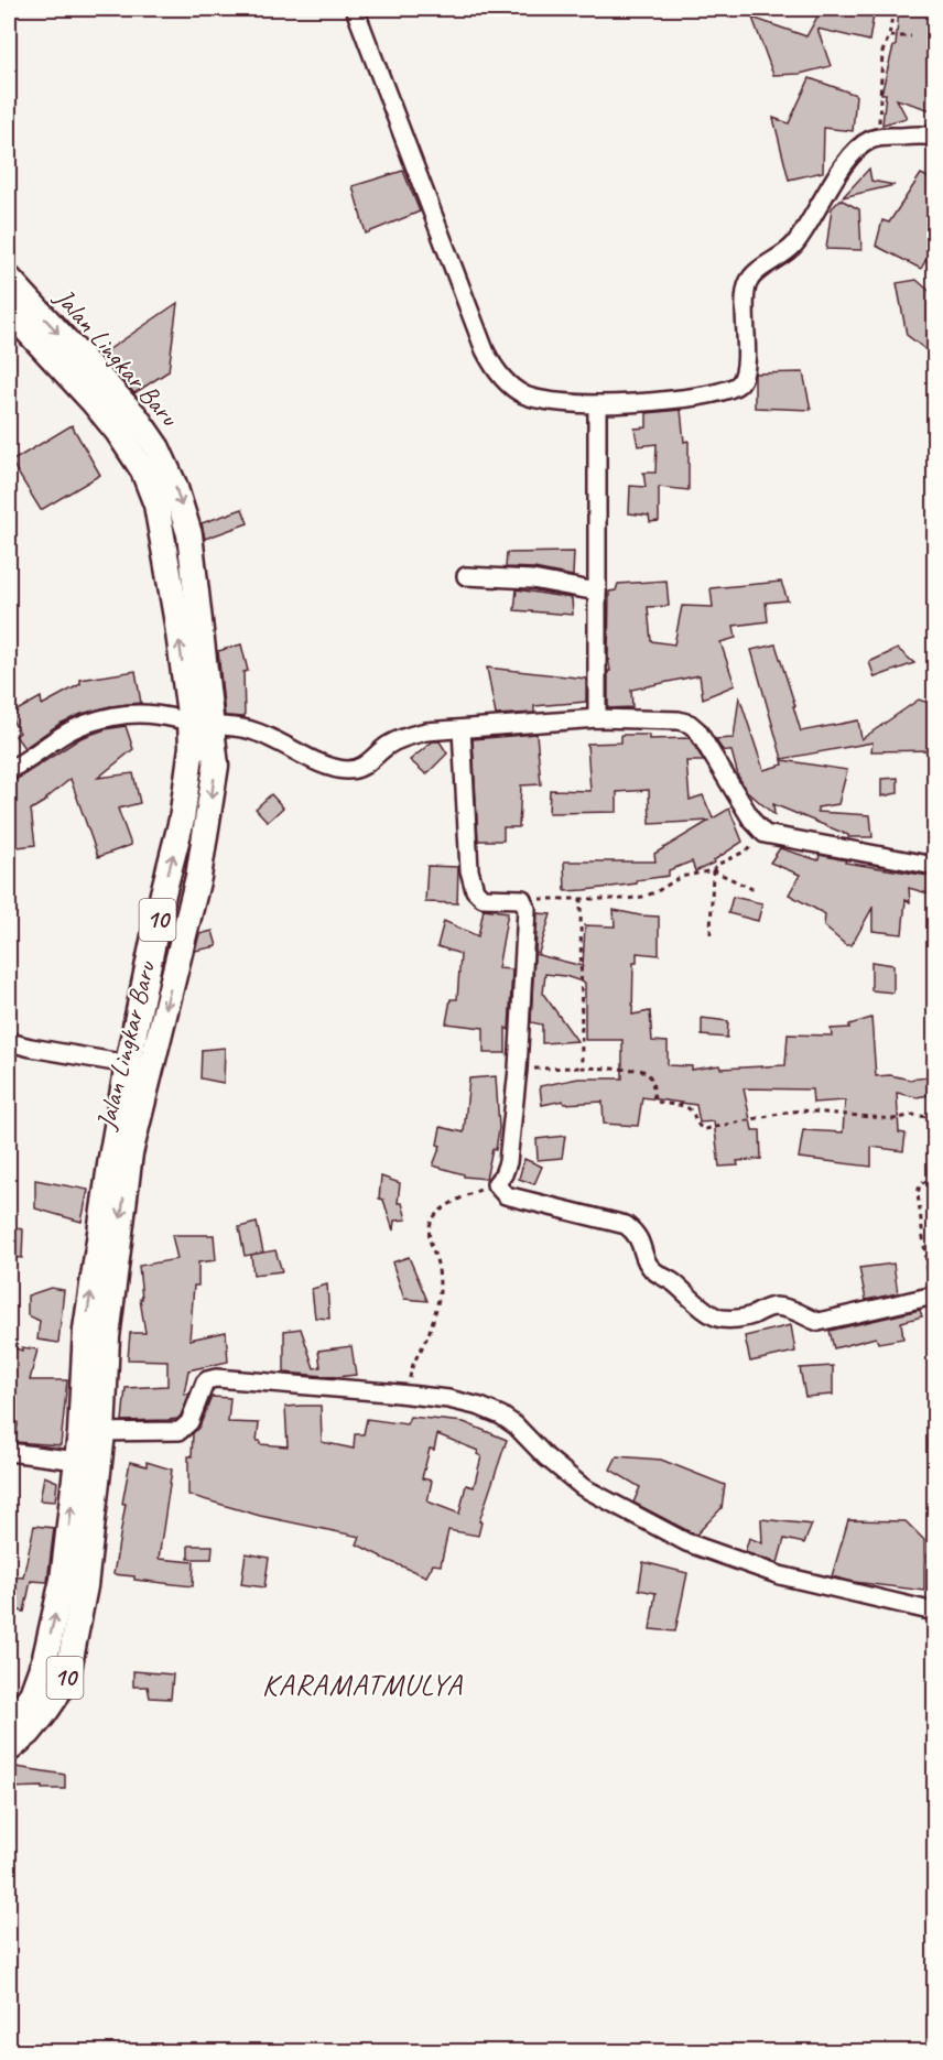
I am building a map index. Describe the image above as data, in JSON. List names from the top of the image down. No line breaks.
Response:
{"streets":{"highway":["Jalan Lingkar Baru","10"]},"districts":["KARAMATMULYA"]}
